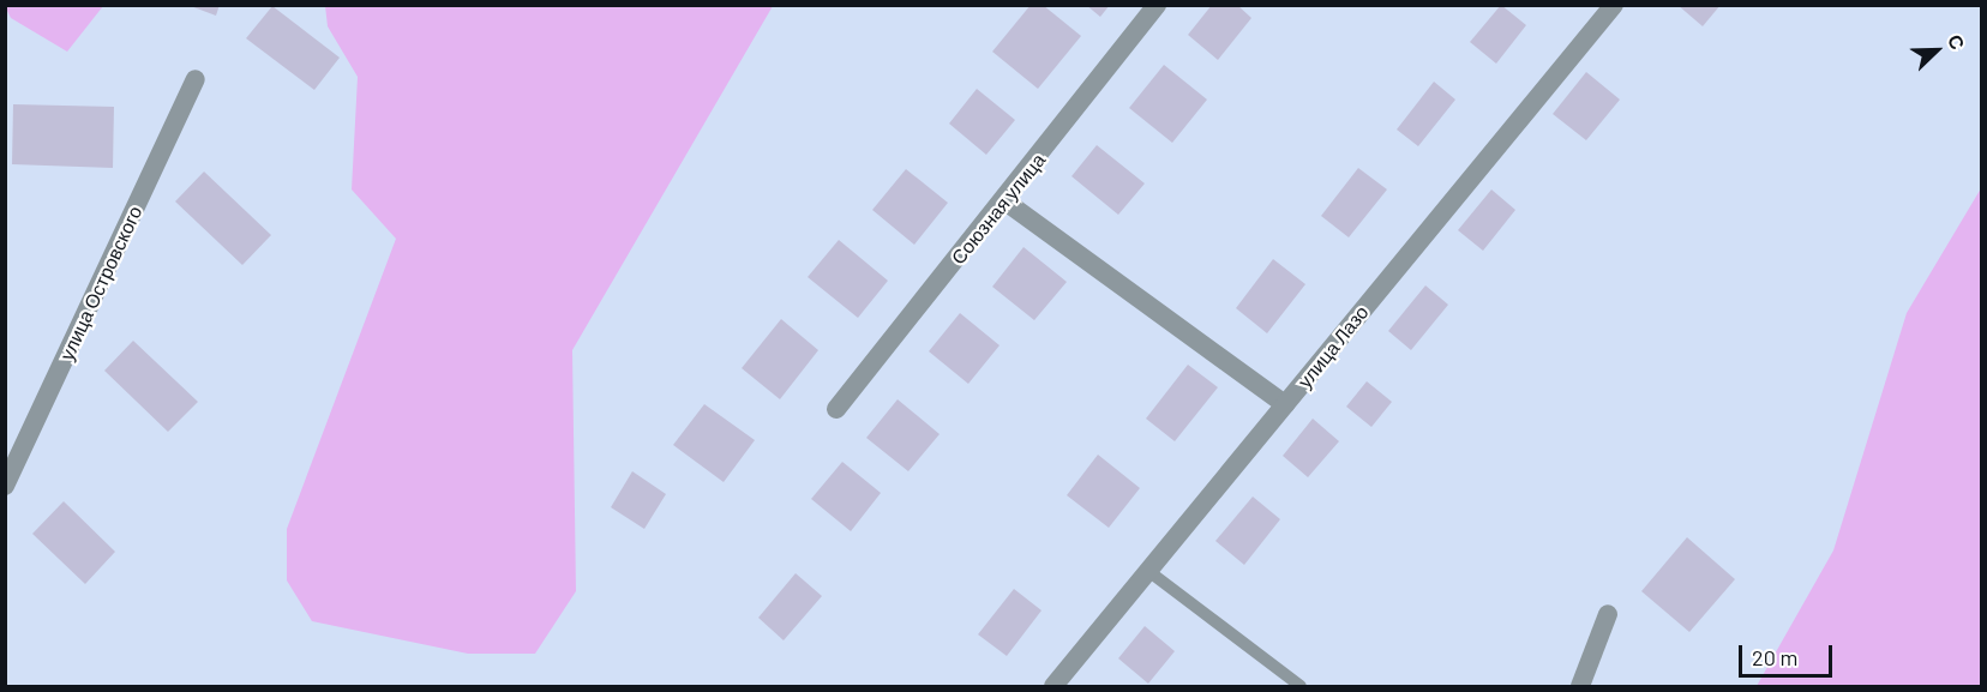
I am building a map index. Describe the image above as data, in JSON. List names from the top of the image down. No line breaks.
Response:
{"streets":{"street":["Союзная улица","улица Островского","улица Лазо"]},"scale_bar":"20 m","north":"top right"}
